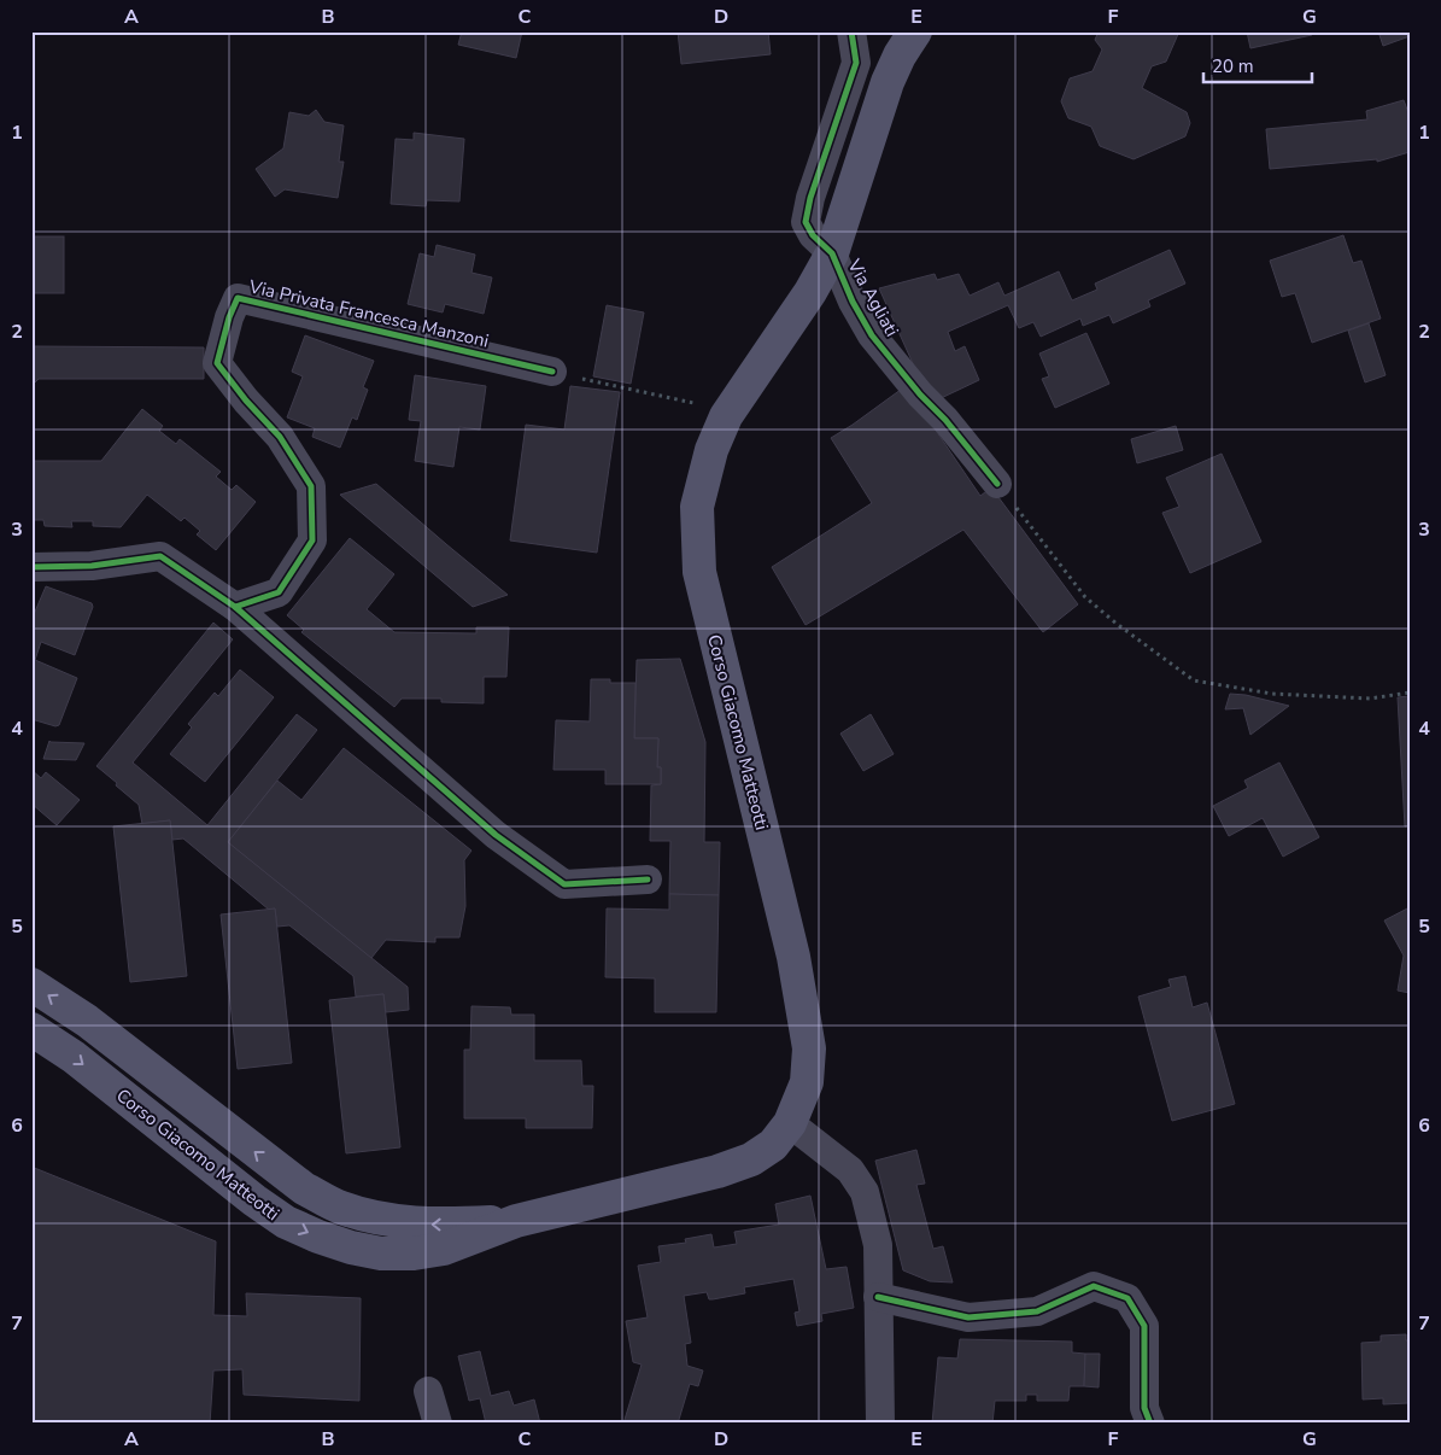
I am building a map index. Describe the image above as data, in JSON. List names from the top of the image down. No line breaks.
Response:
{"streets":{"main road":["Corso Giacomo Matteotti"],"street":["Via Agliati","Via Privata Francesca Manzoni"]},"crossings":[["Via Agliati","Corso Giacomo Matteotti"]],"scale_bar":"20 m","grid":{"columns":["A","B","C","D","E","F","G"],"rows":["1","2","3","4","5","6","7"]}}
